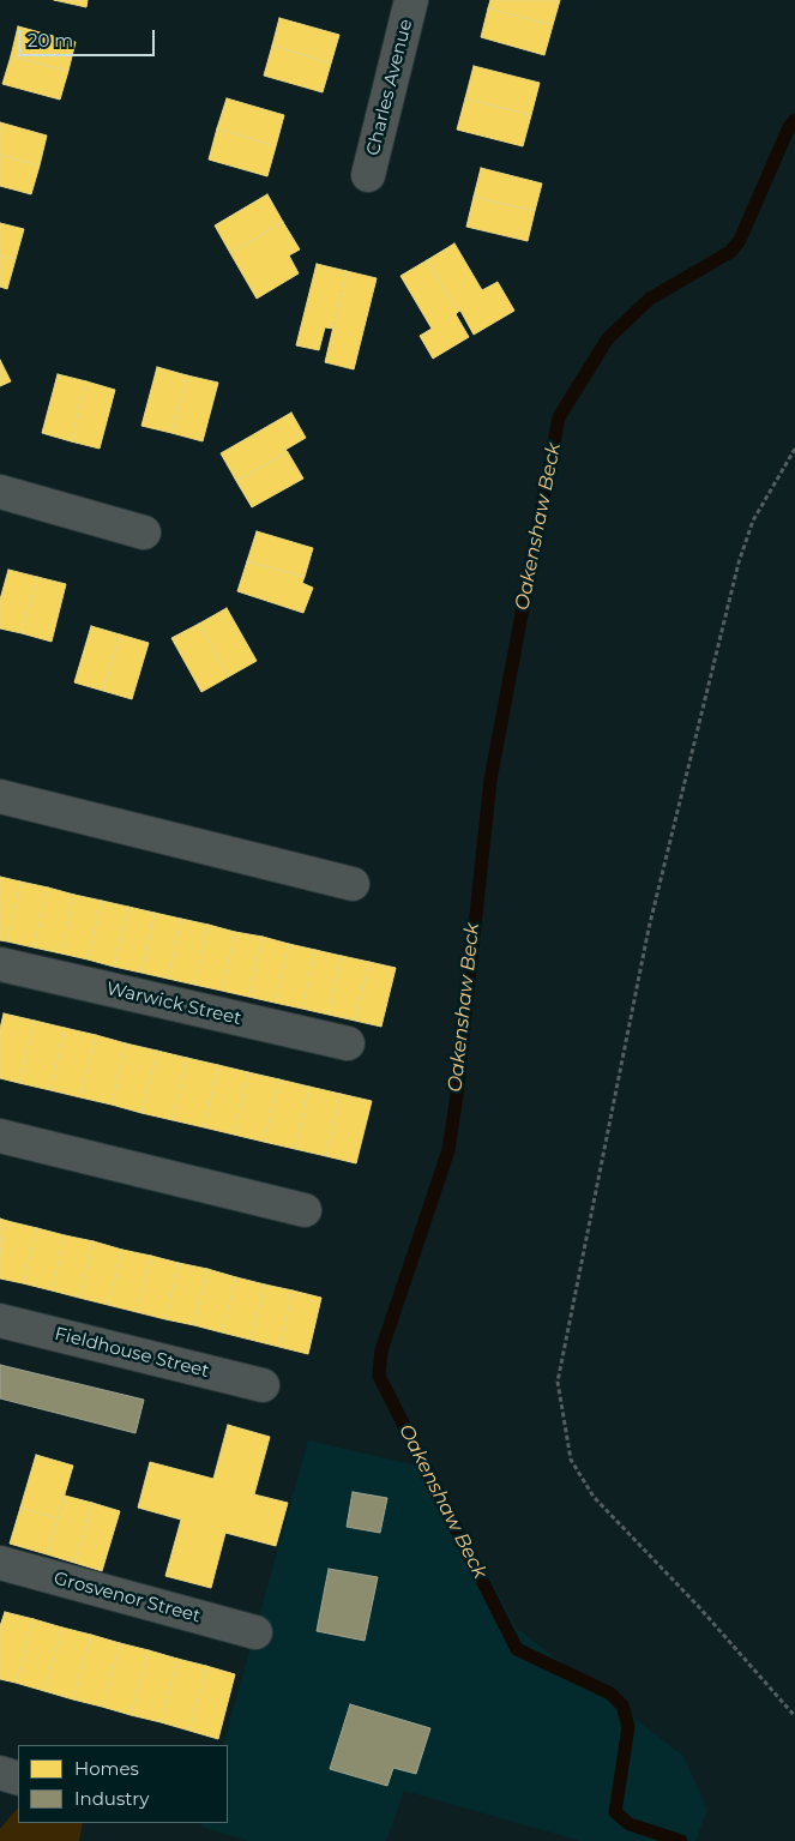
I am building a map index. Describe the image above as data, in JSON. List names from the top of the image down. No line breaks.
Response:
{"streets":{"street":["Charles Avenue","Warwick Street","Fieldhouse Street","Grosvenor Street"]},"water":["Oakenshaw Beck"],"legend":["Homes","Industry"],"scale_bar":"20 m"}
